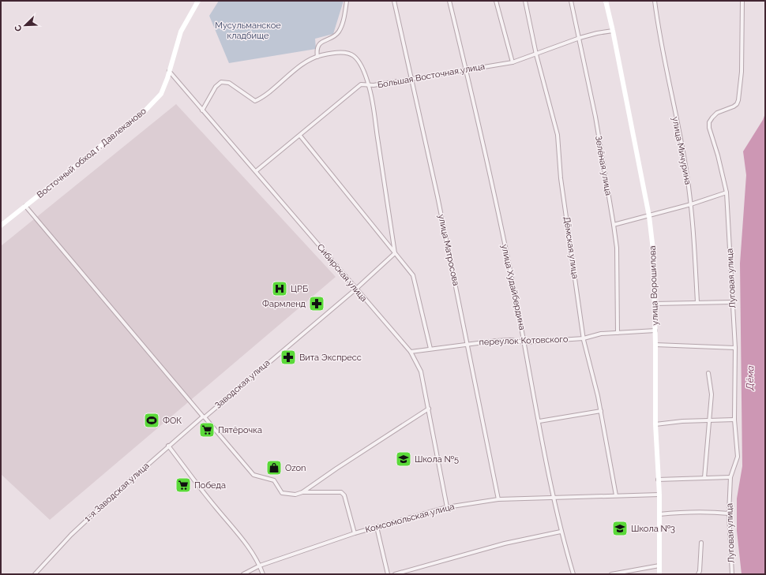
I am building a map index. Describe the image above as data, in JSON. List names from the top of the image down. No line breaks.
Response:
{"streets":{"street":["Большая Восточная улица","улица Мичурина","Восточный обход г. Давлеканово","Зелёная улица","Дёмская улица","улица Матросова","Сибирская улица","Луговая улица","улица Ворошилова","улица Худайбердина","переулок Котовского","Заводская улица","1-я Заводская улица","Комсомольская улица"]},"crossings":[["Большая Восточная улица","Зелёная улица"],["Большая Восточная улица","Дёмская улица"],["Большая Восточная улица","улица Матросова"],["Большая Восточная улица","Сибирская улица"],["Большая Восточная улица","улица Ворошилова"],["Большая Восточная улица","улица Худайбердина"],["Восточный обход г. Давлеканово","Сибирская улица"],["Зелёная улица","переулок Котовского"],["Дёмская улица","переулок Котовского"],["Дёмская улица","Комсомольская улица"],["улица Матросова","переулок Котовского"],["улица Матросова","Комсомольская улица"],["Сибирская улица","переулок Котовского"],["Сибирская улица","Заводская улица"],["Сибирская улица","Комсомольская улица"],["улица Ворошилова","переулок Котовского"],["улица Ворошилова","Комсомольская улица"],["улица Худайбердина","переулок Котовского"],["улица Худайбердина","Комсомольская улица"],["Заводская улица","1-я Заводская улица"]],"water":["Дёма"],"parks":["Мусульманское кладбище"],"places":{"hospital":["ЦРБ"],"pharmacy":["Фармленд","Вита Экспресс"],"sports":["ФОК"],"supermarket":["Пятёрочка","Победа"],"school or university":["Школа №5","Школа №3"],"shop":["Ozon"]},"north":"bottom left"}
